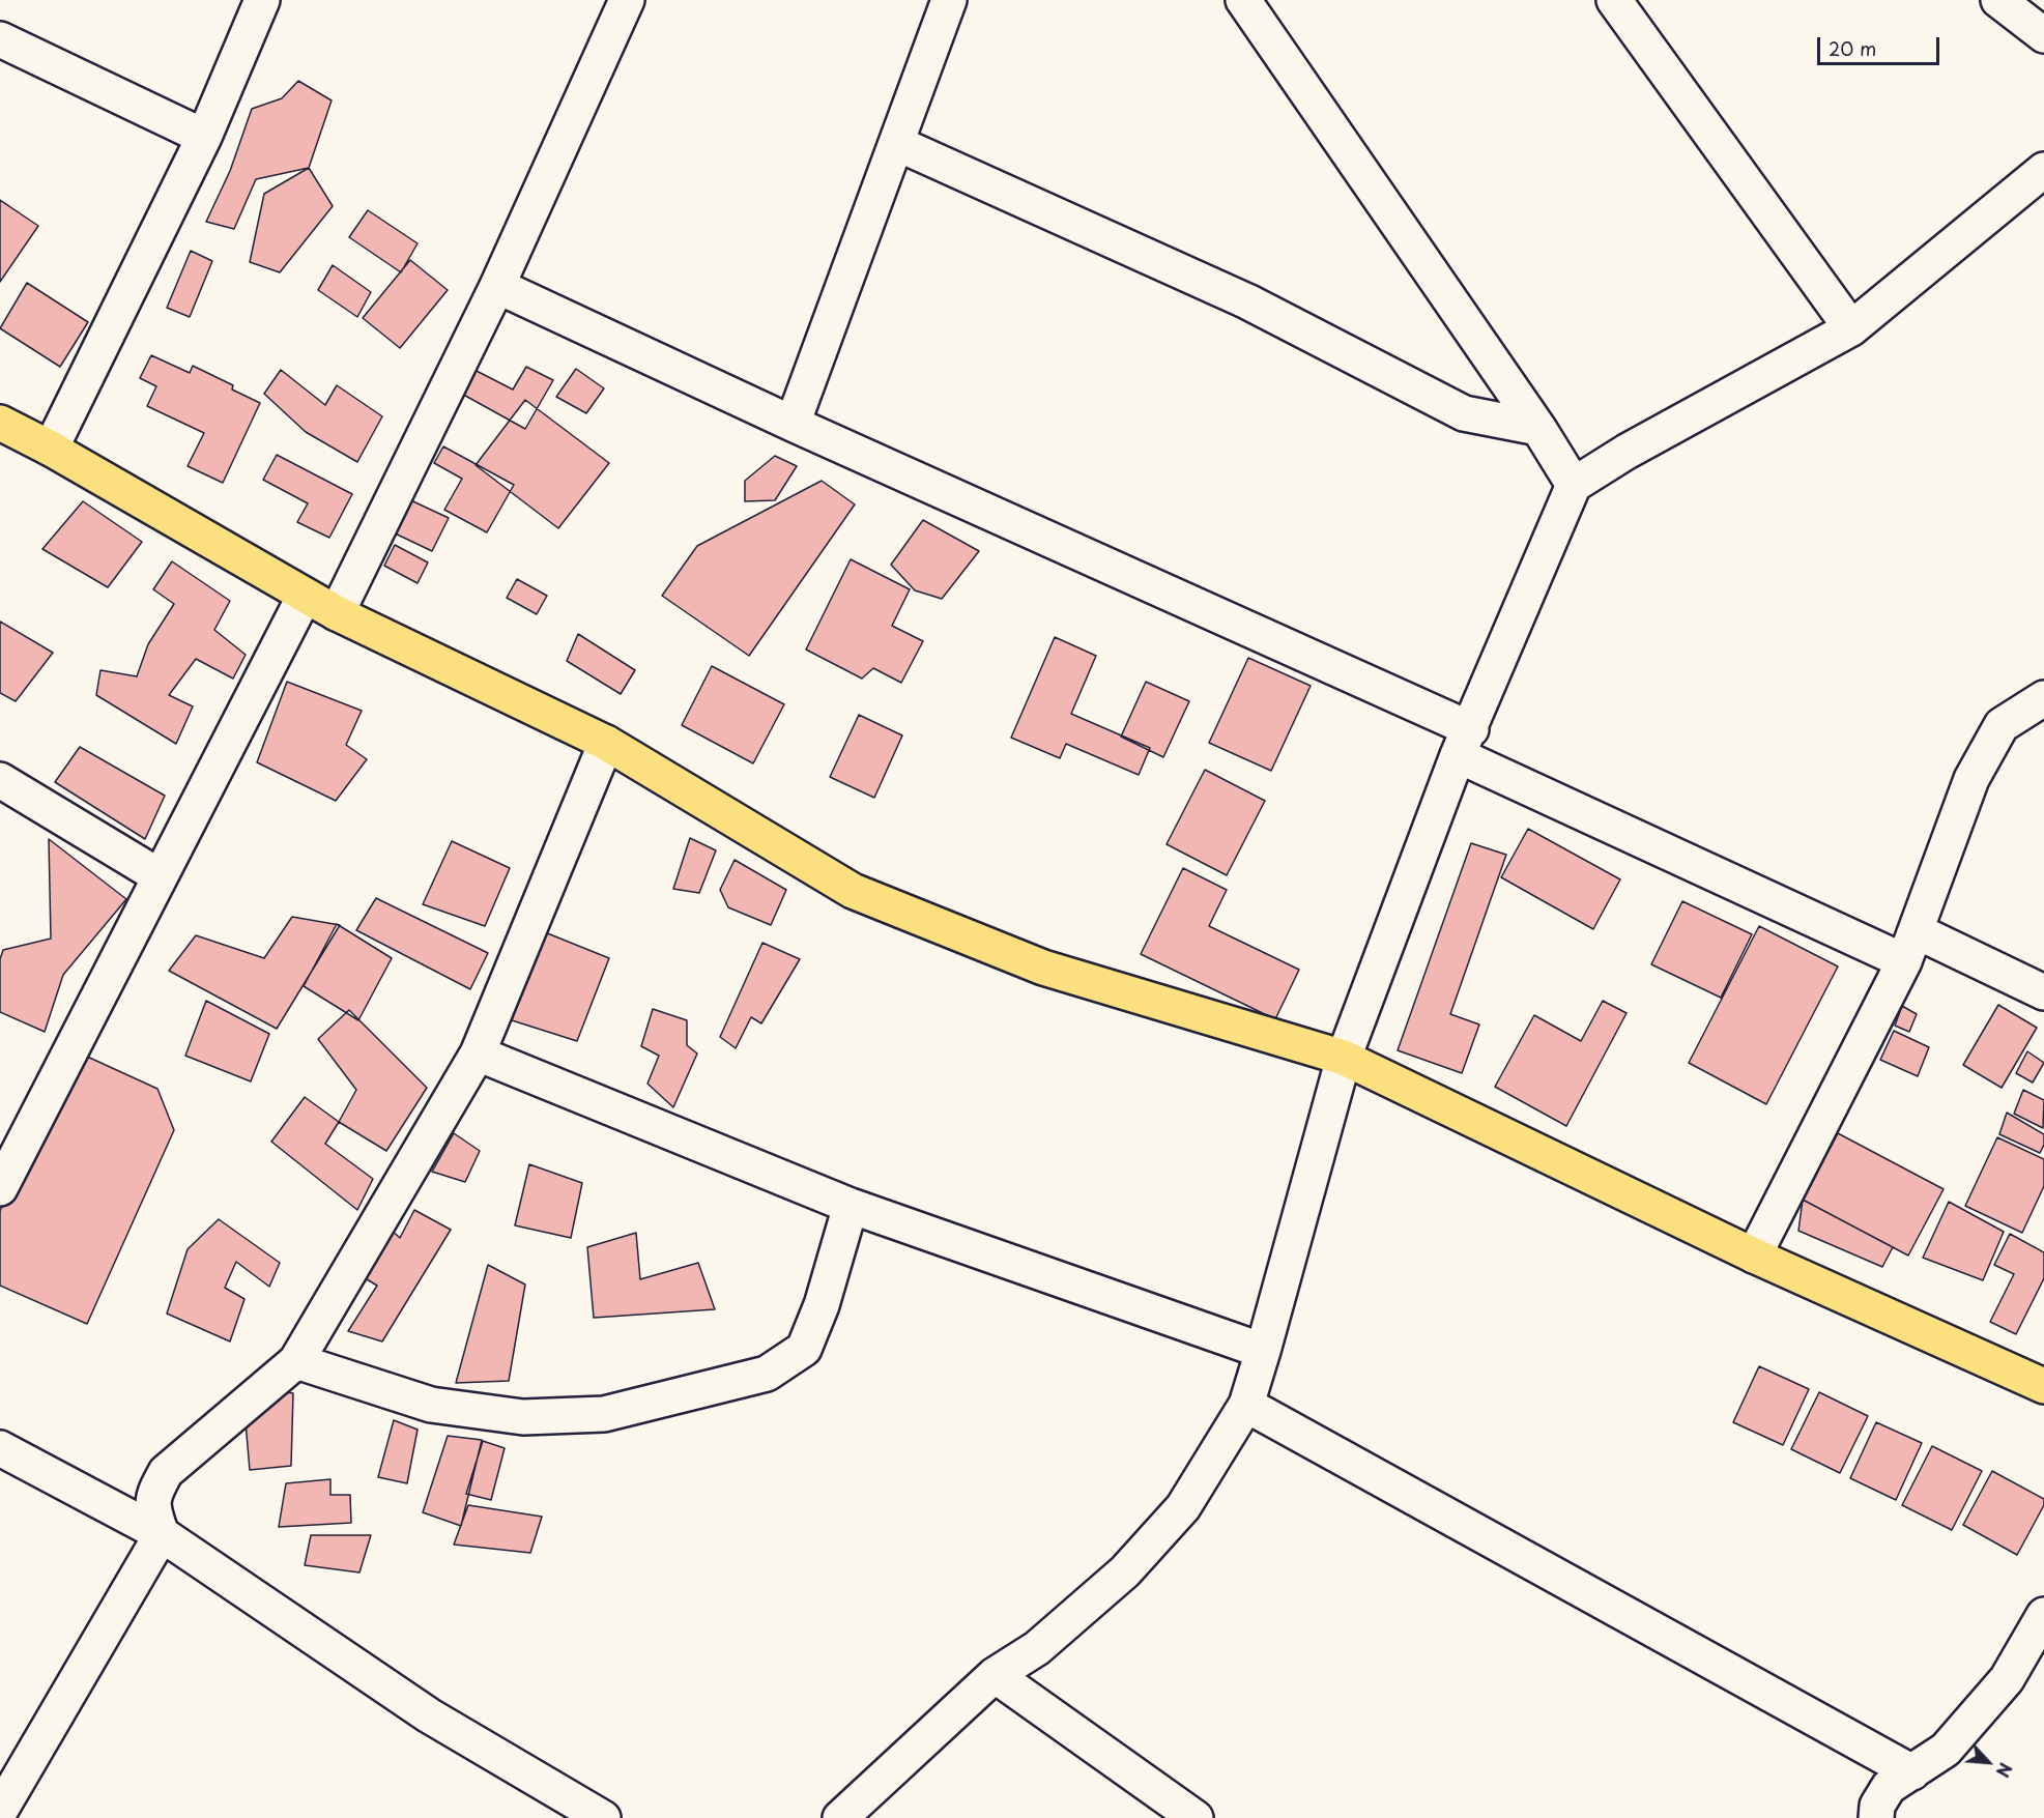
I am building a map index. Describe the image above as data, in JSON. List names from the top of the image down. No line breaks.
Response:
{"scale_bar":"20 m","north":"bottom right"}
